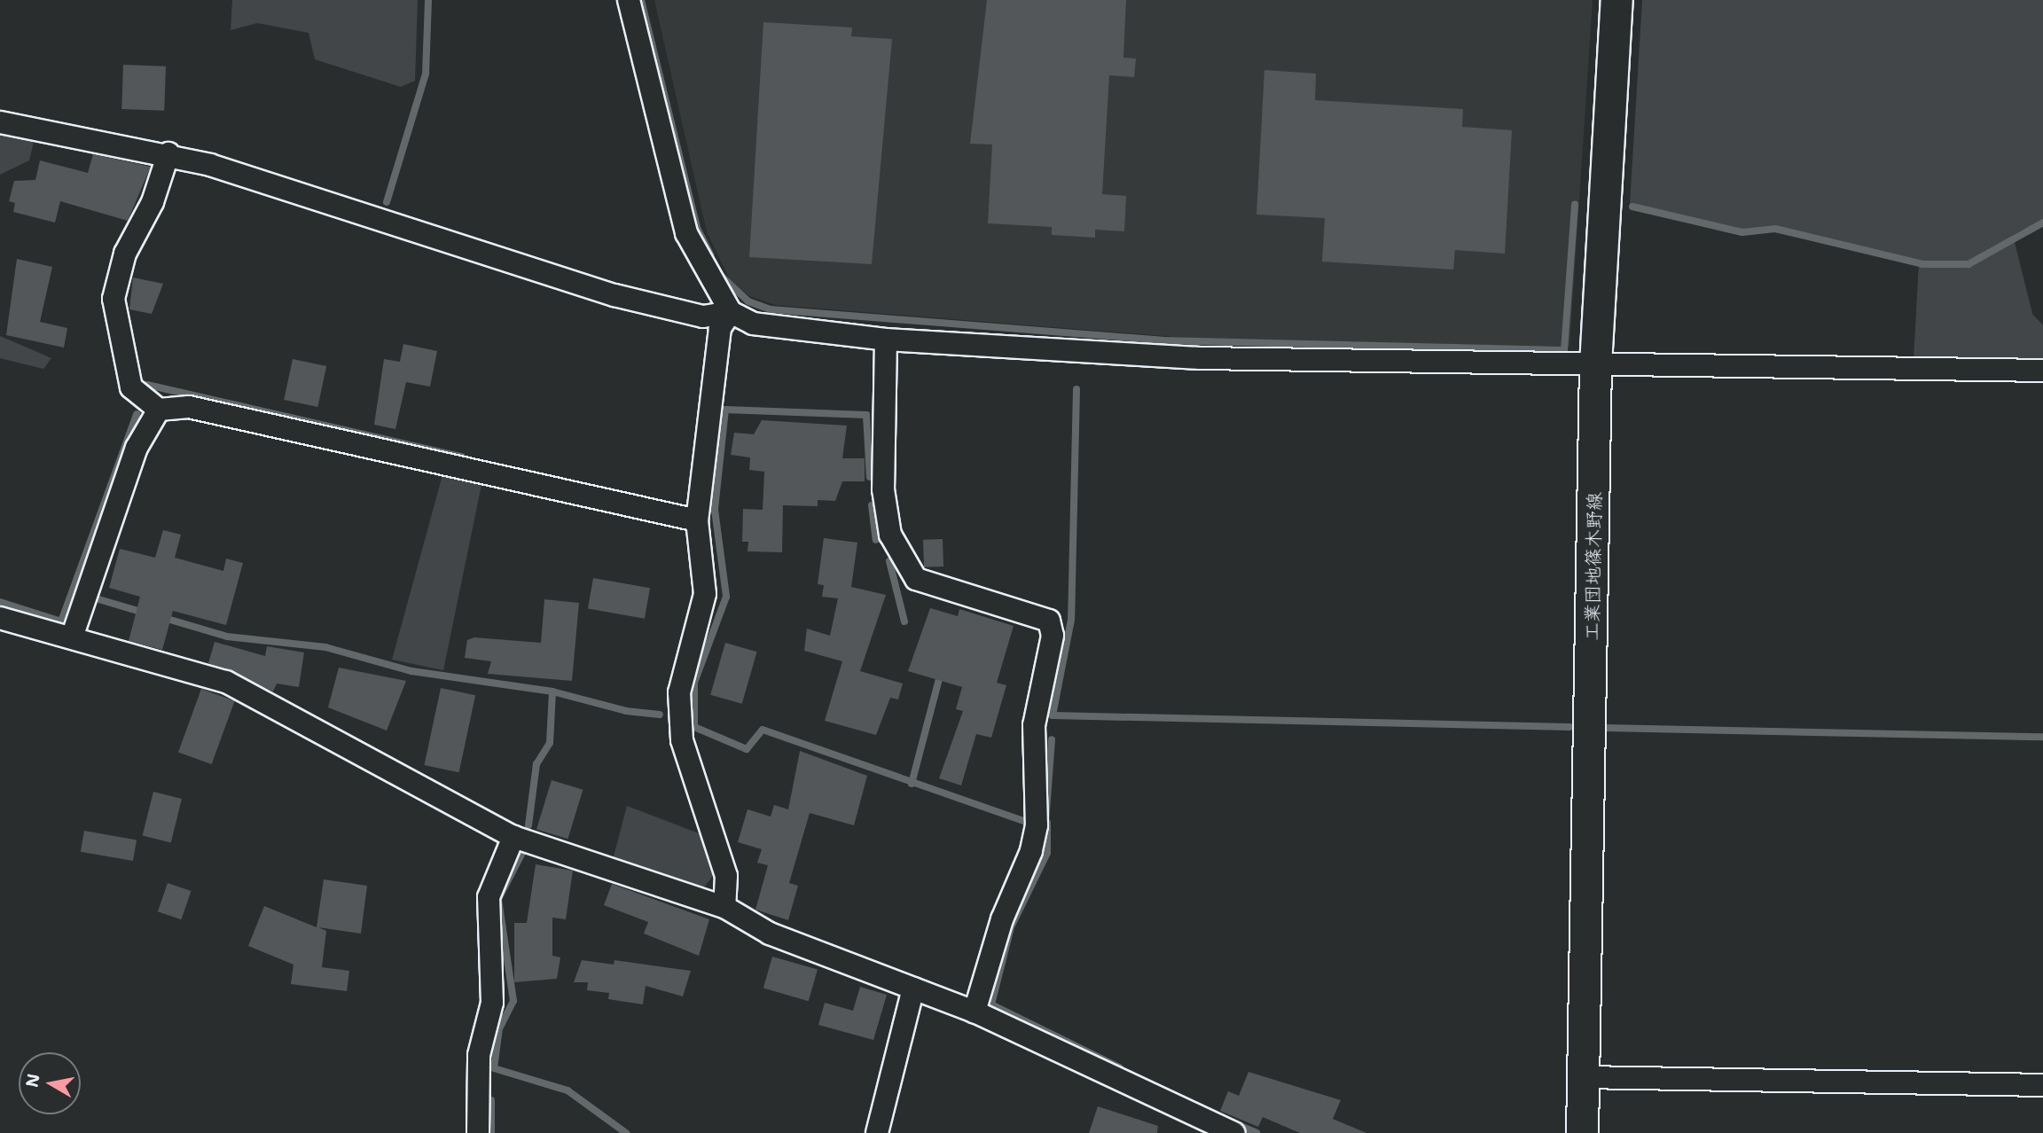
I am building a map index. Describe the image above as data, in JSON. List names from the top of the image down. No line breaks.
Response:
{"streets":{"street":["工業団地篠木野線"]},"north":"left"}
